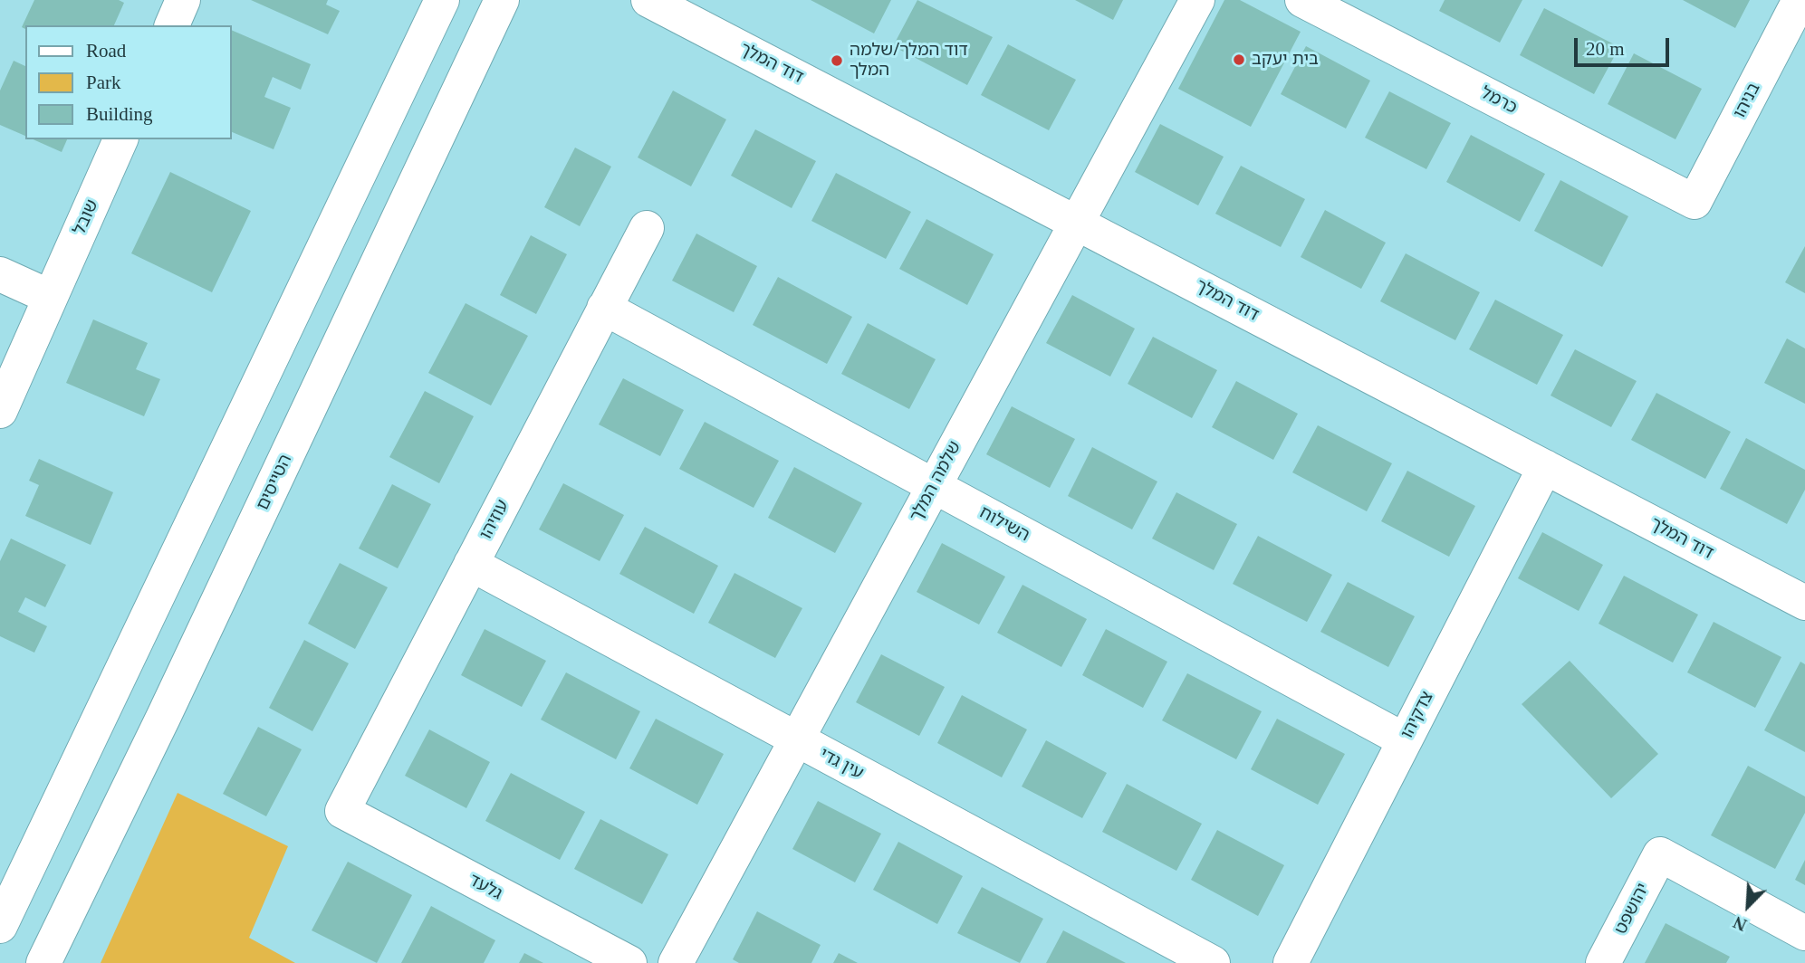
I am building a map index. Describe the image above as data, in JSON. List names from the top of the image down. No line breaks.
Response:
{"streets":{"street":["דוד המלך","כרמל","בניהו","שובל","שלמה המלך","הטייסים","עוזיהו","השילוח","צדקיהו","עין גדי","גלעד","יהושפט"]},"crossings":[["דוד המלך","שלמה המלך"],["דוד המלך","צדקיהו"],["כרמל","בניהו"],["שלמה המלך","השילוח"],["שלמה המלך","עין גדי"],["עוזיהו","השילוח"],["עוזיהו","עין גדי"],["עוזיהו","גלעד"],["השילוח","צדקיהו"]],"places":["בית יעקב","דוד המלך/שלמה המלך"],"legend":["Road","Park","Building"],"scale_bar":"20 m","north":"bottom left"}
